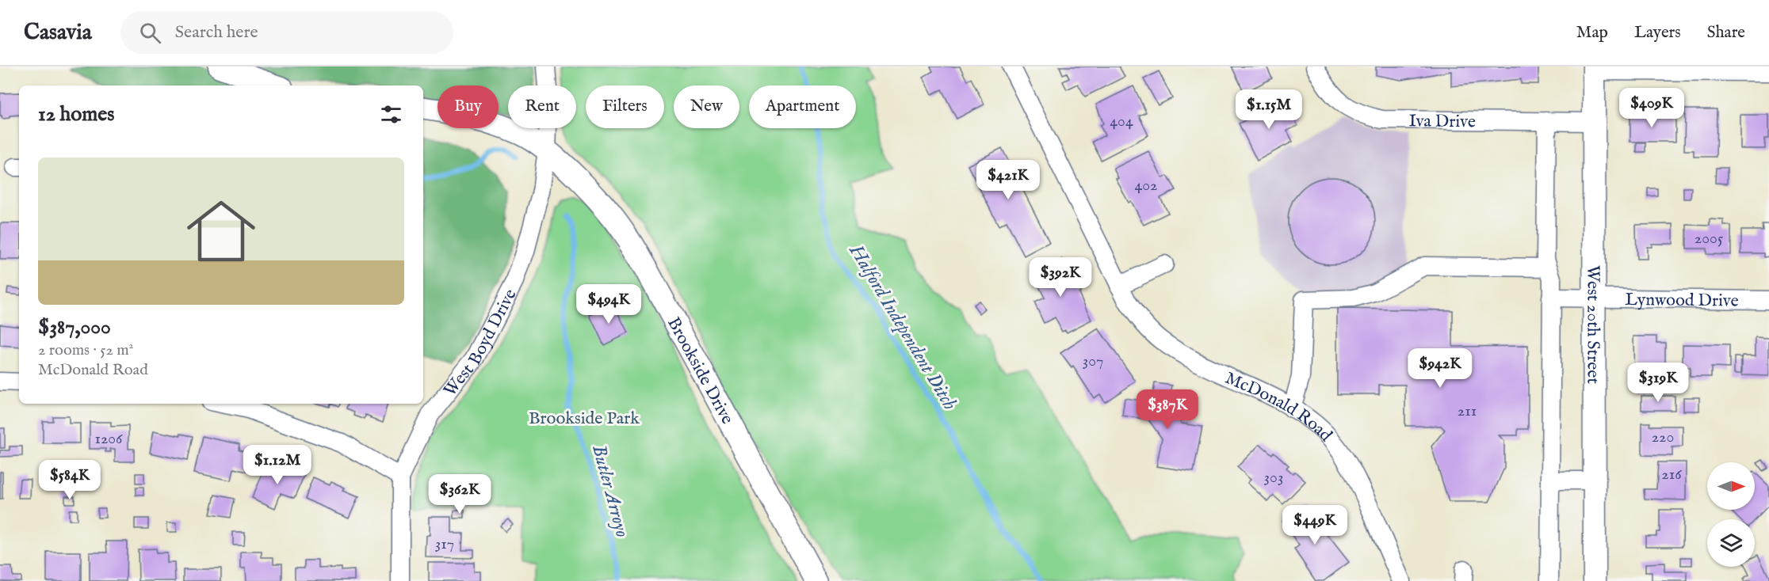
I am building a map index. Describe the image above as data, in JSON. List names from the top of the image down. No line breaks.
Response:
{"streets":{"main road":["West 20th Street","Brookside Drive"],"street":["Iva Drive","Lynwood Drive","West Boyd Drive","McDonald Road"]},"crossings":[["Iva Drive","West 20th Street"],["Lynwood Drive","West 20th Street"],["West Boyd Drive","Brookside Drive"]],"water":["Halford Independent Ditch","Butler Arroyo"],"parks":["Brookside Park"],"house_numbers":["404","402","2005","307","211","220","1206","216","303","317"],"north":"right","page":{"header":"Casavia","search":"Search here","nav":["Map","Layers","Share"],"chip":["Buy","Rent","Filters","New","Apartment"],"heading":"12 homes","price":["$409K","$1.15M","$421K","$392K","$494K","$942K","$319K","$387K","$1.12M","$584K","$362K","$449K"],"list":[{"name":"$387,000","note":"2 rooms · 52 m² · McDonald Road"}]}}
